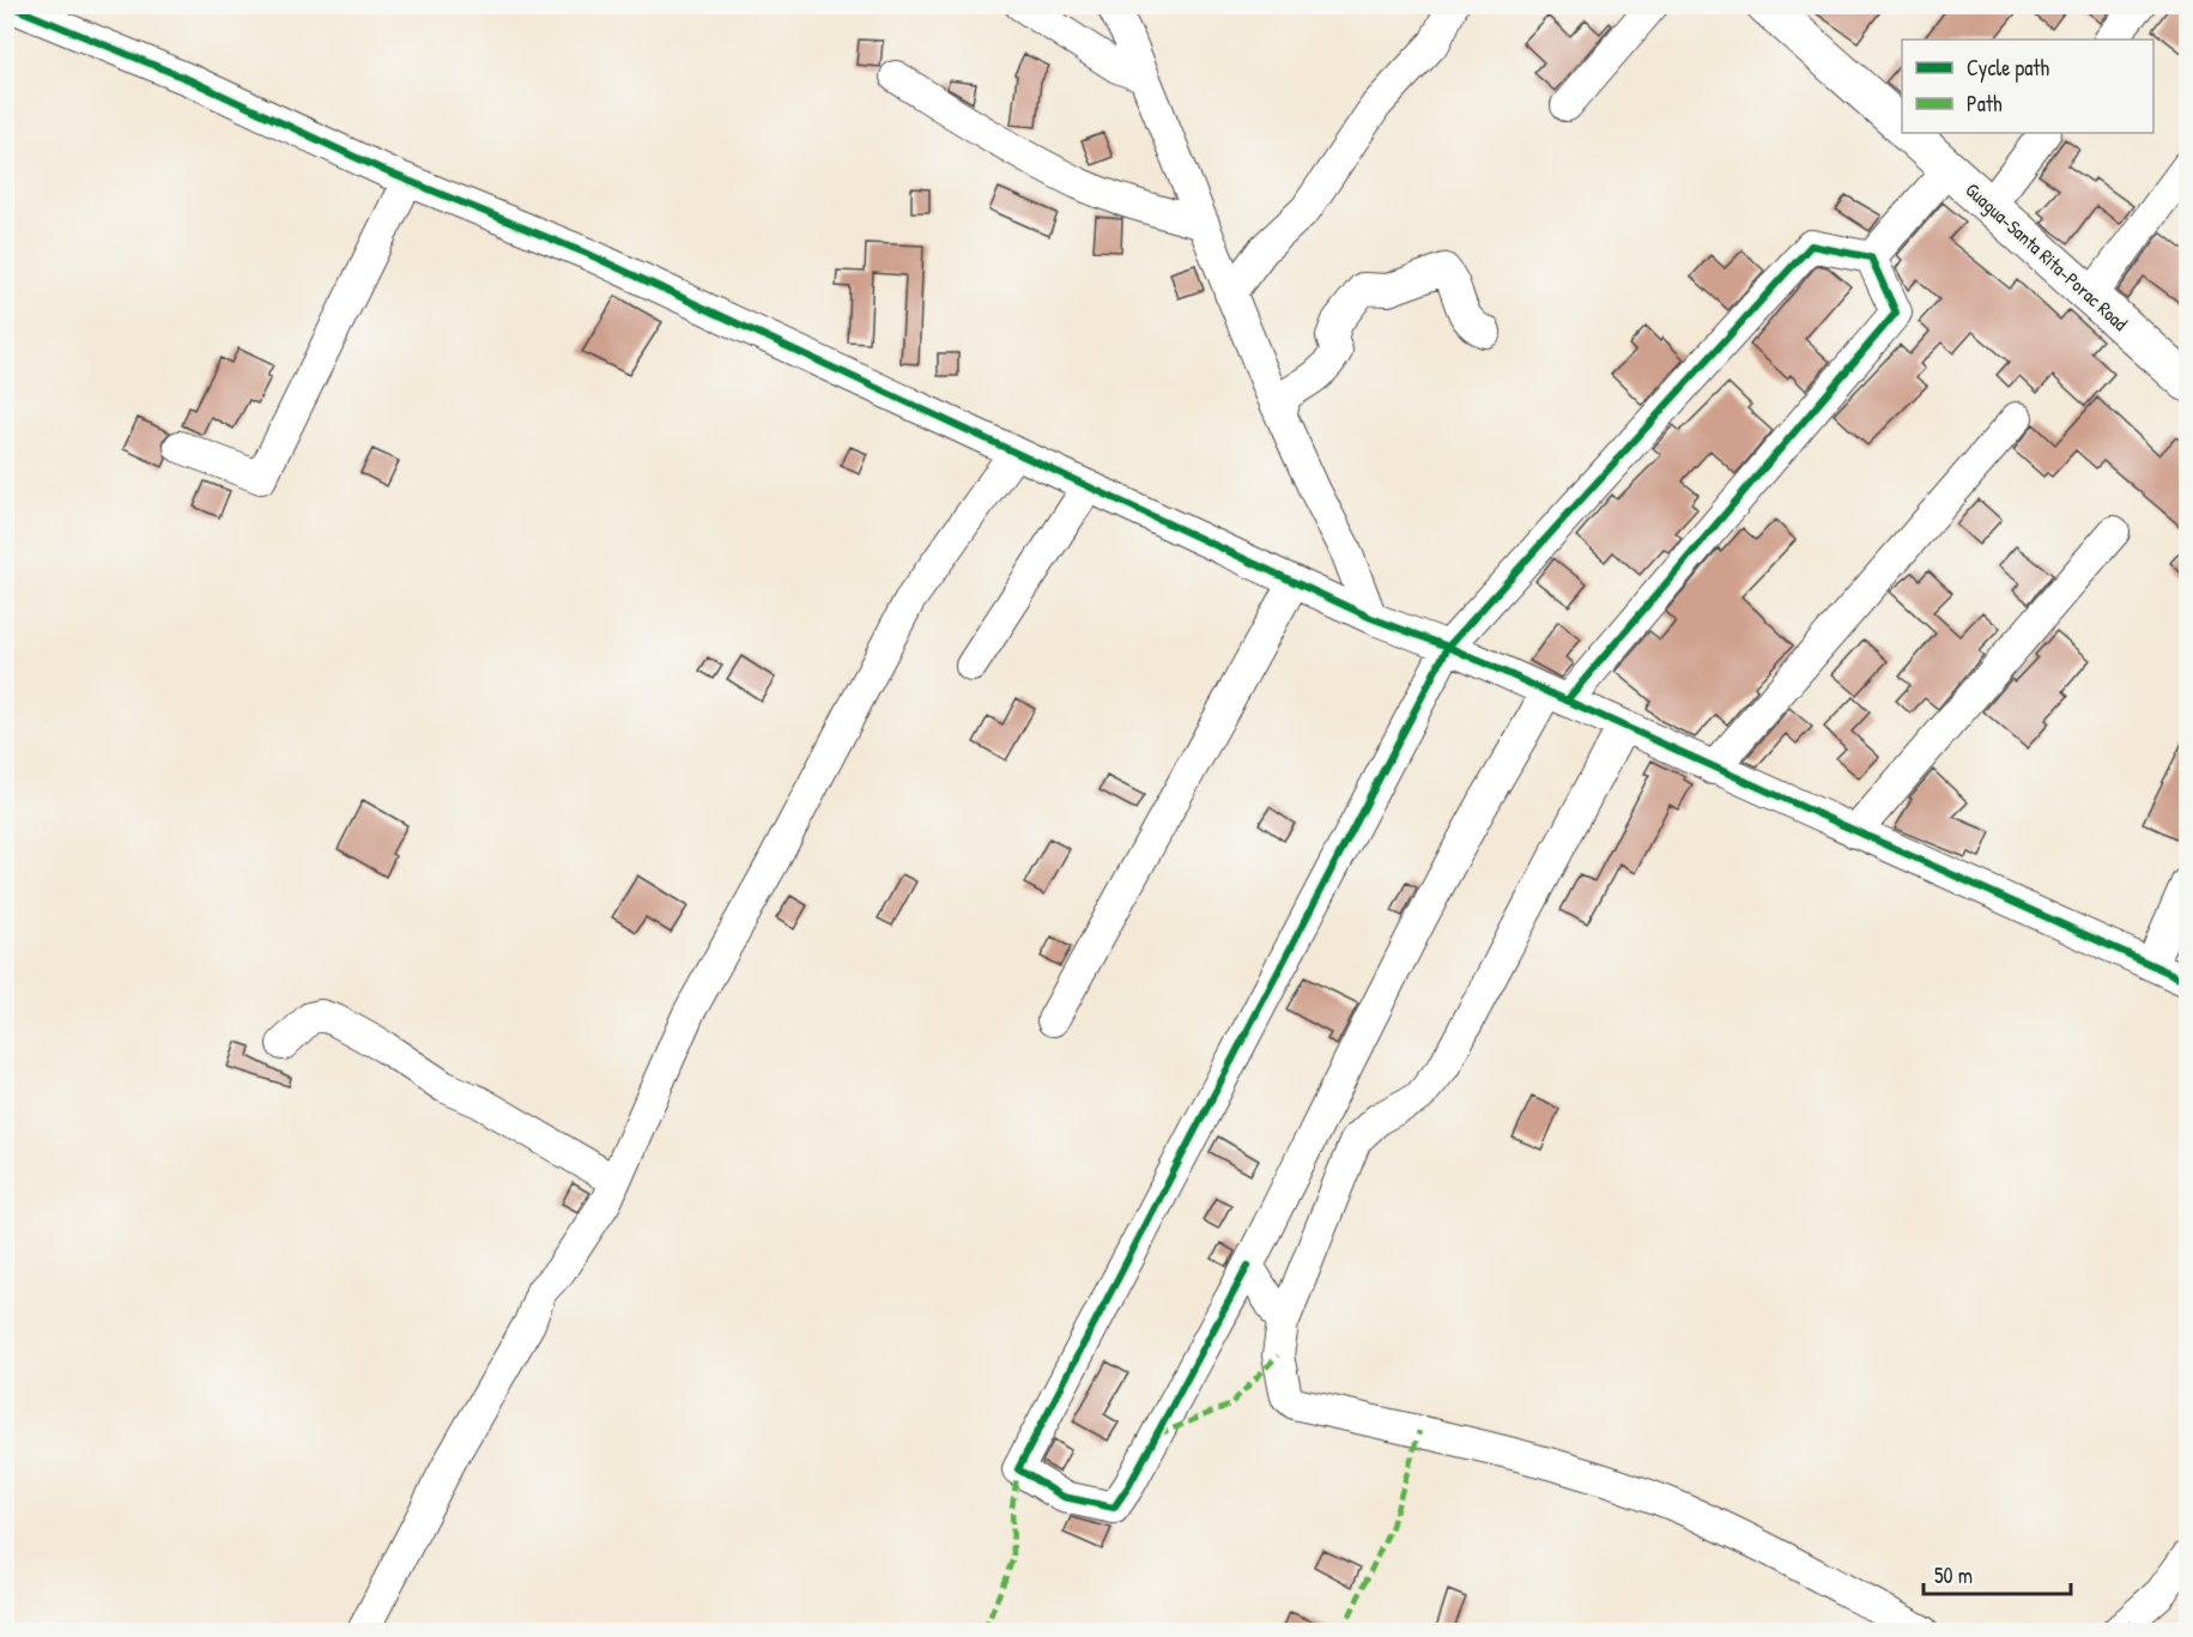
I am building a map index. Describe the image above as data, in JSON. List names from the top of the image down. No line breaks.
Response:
{"streets":{"main road":["Guagua-Santa Rita-Porac Road"]},"legend":["Cycle path","Path"],"scale_bar":"50 m"}
